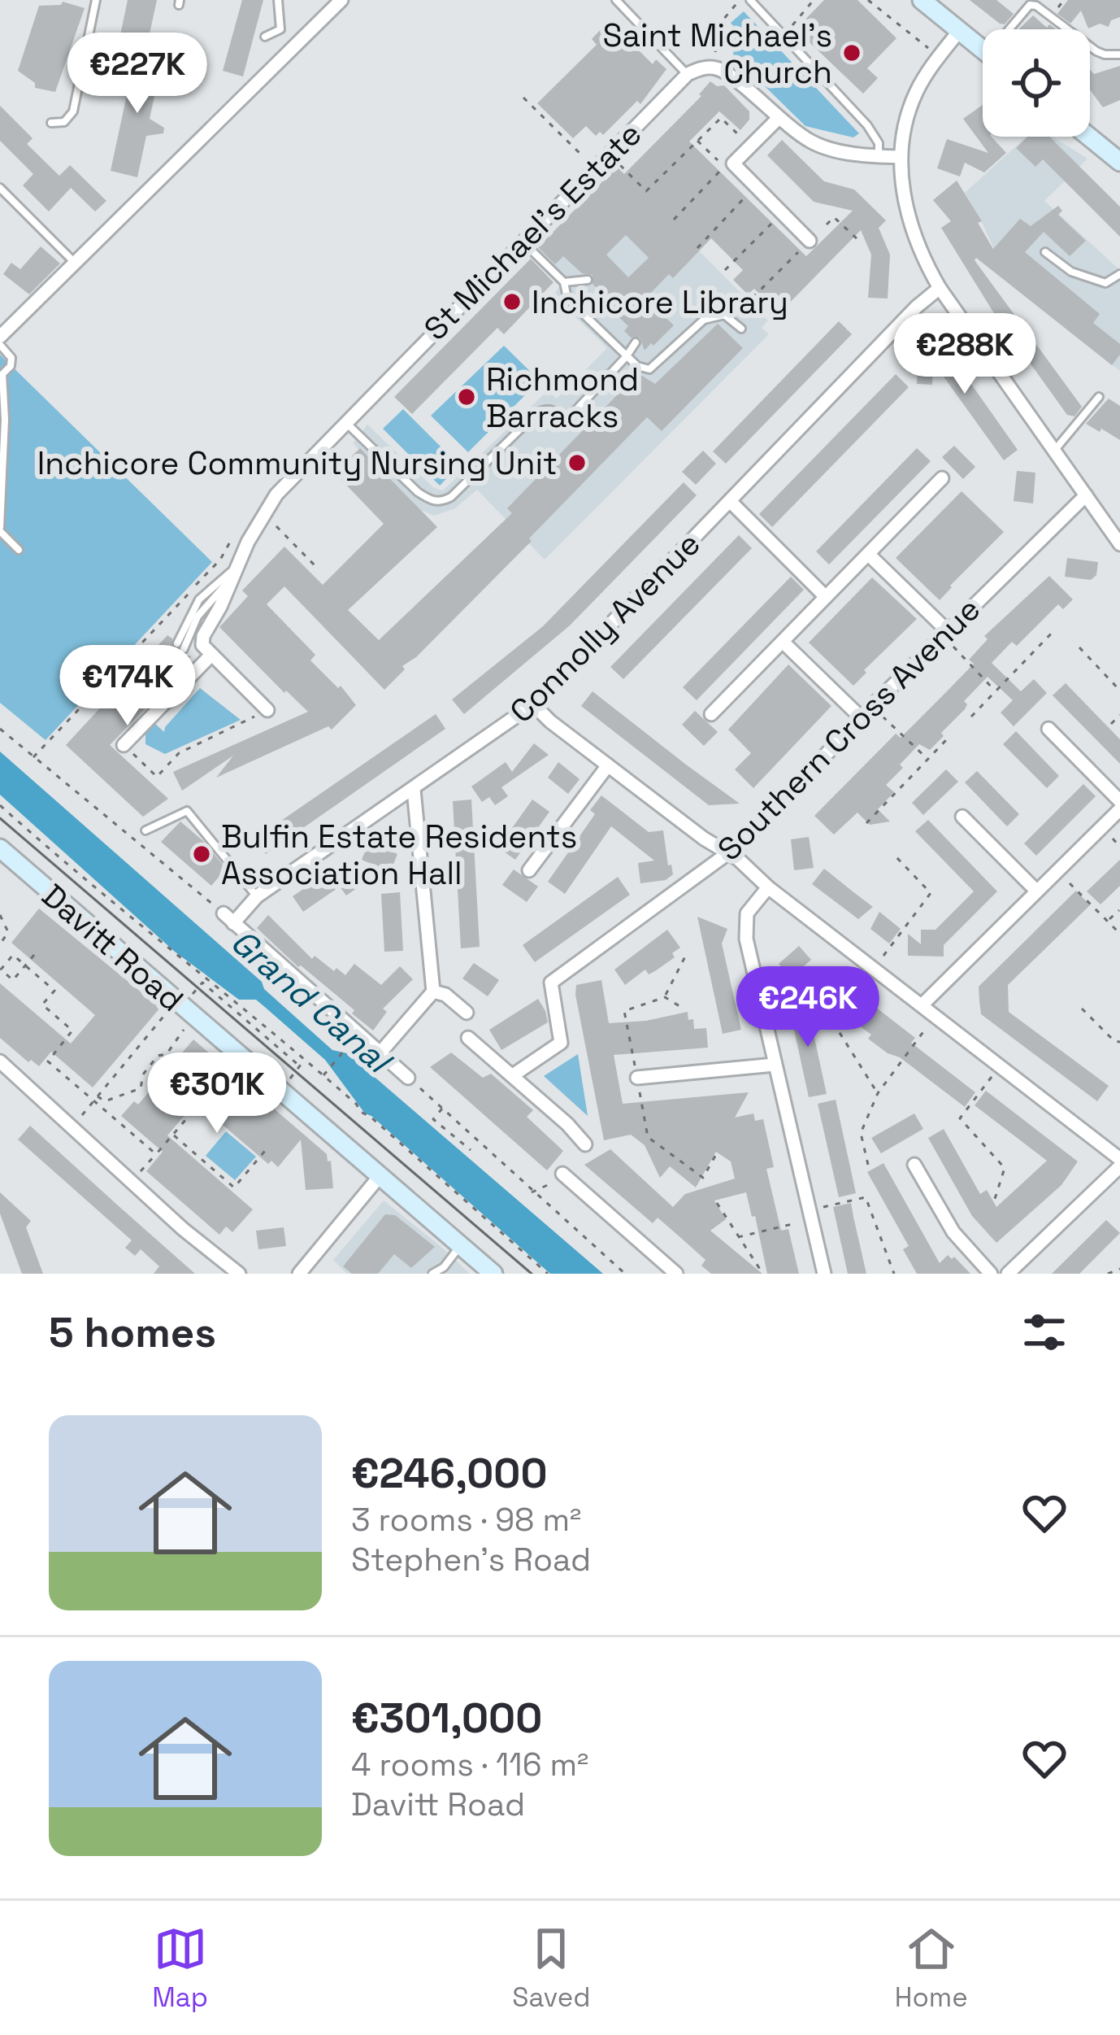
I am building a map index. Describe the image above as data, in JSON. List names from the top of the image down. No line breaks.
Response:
{"streets":{"main road":["Davitt Road"],"street":["St Michael's Estate","Connolly Avenue","Southern Cross Avenue"]},"water":["Grand Canal"],"places":["Saint Michael's Church","Inchicore Library","Richmond Barracks","Inchicore Community Nursing Unit","Bulfin Estate Residents Association Hall"],"page":{"price":["€227K","€288K","€174K","€246K","€301K"],"heading":"5 homes","list":[{"name":"€246,000","note":"3 rooms · 98 m² · Stephen's Road"},{"name":"€301,000","note":"4 rooms · 116 m² · Davitt Road"}],"tabs":["Map","Saved","Home"]}}
